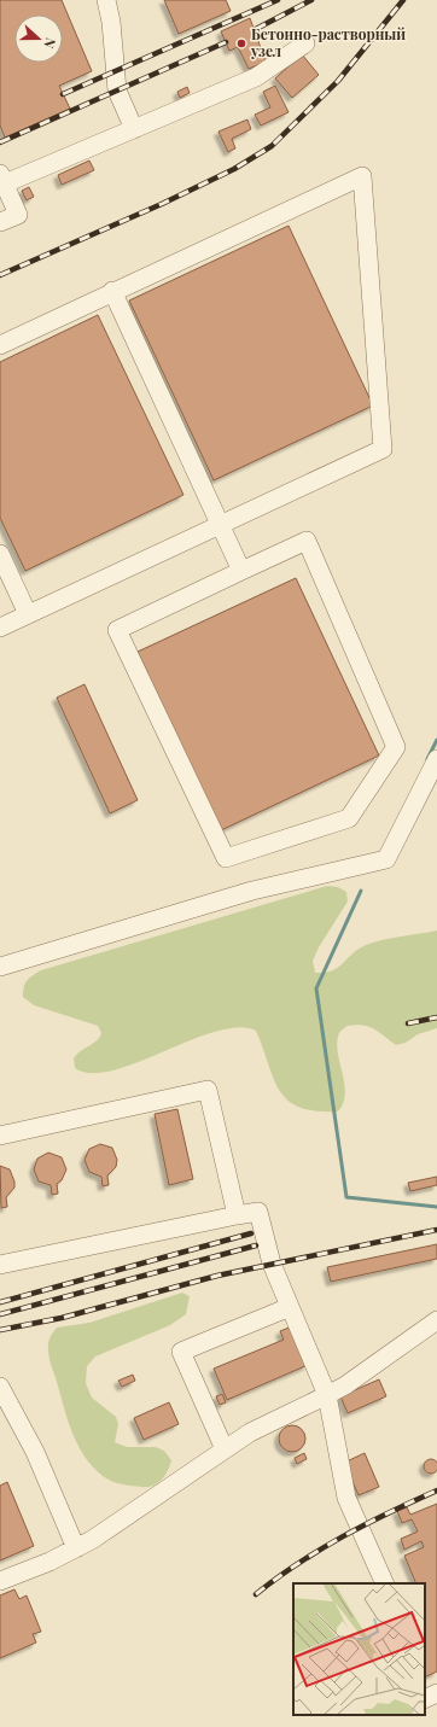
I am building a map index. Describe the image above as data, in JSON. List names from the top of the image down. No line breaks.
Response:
{"places":["Бетонно-растворный узел"],"north":"right"}
